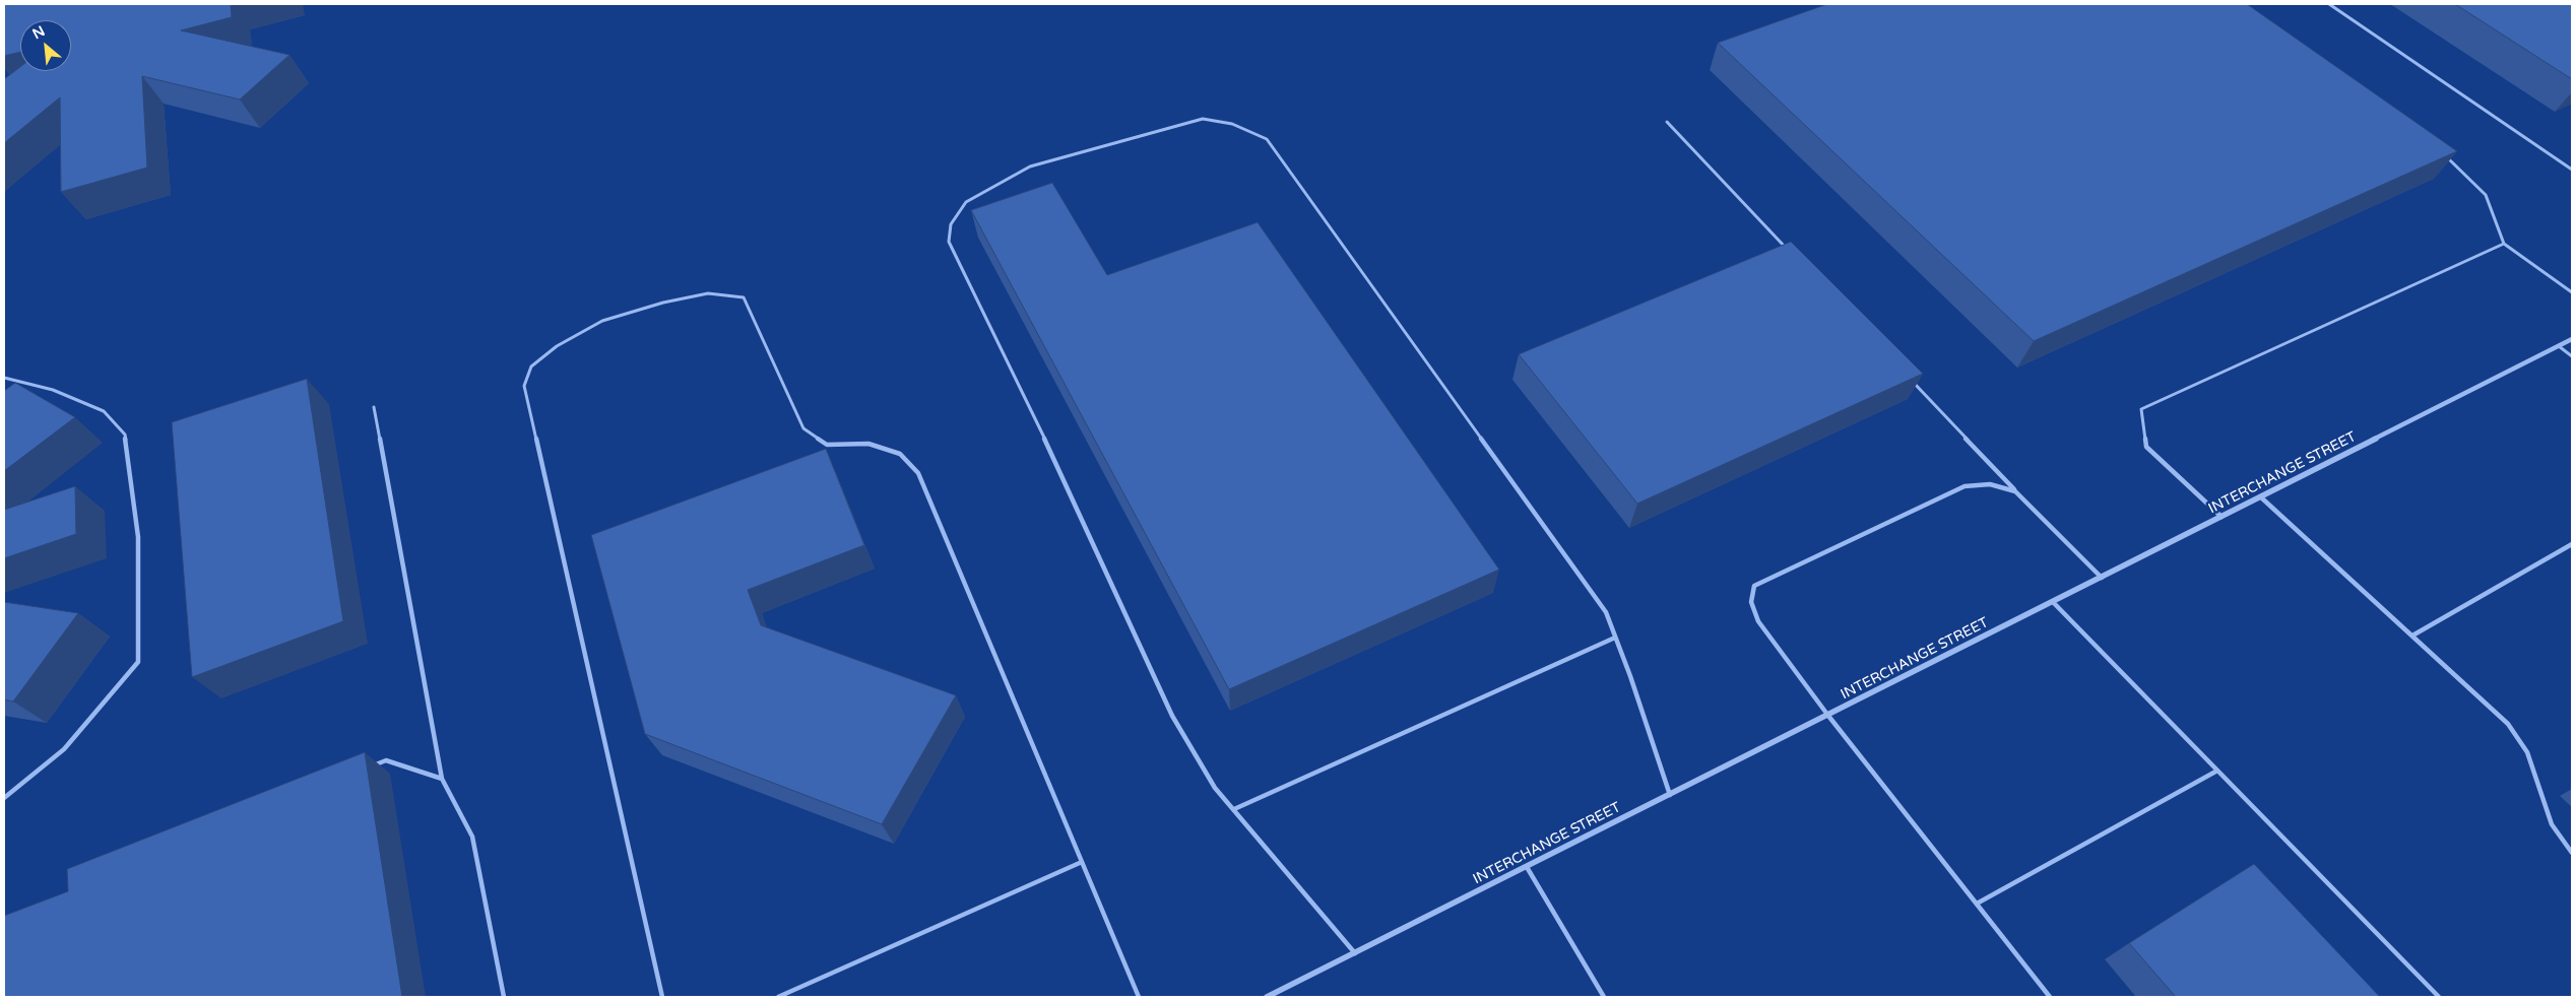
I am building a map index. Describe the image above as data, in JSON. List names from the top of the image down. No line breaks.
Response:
{"streets":{"street":["INTERCHANGE STREET"]},"north":"top left"}
